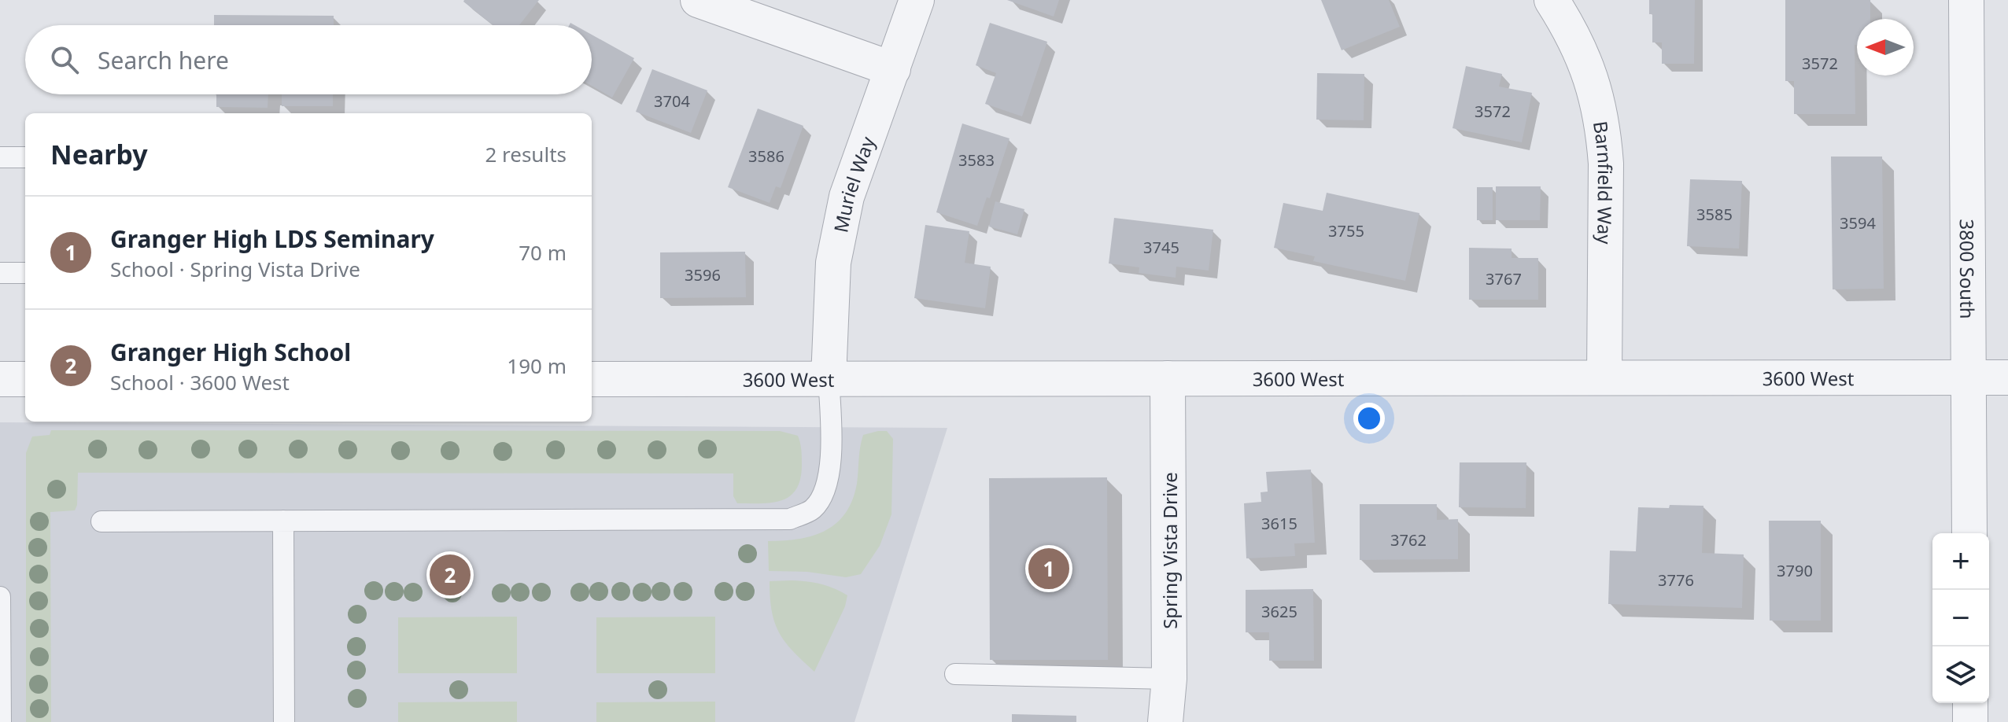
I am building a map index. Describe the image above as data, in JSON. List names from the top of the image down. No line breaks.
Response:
{"streets":{"street":["Barnfield Way","Muriel Way","3800 South","3600 West","Spring Vista Drive"]},"crossings":[["Barnfield Way","3600 West"],["Muriel Way","3600 West"],["3800 South","3600 West"],["3600 West","Spring Vista Drive"]],"house_numbers":["3572","3704","3572","3586","3583","3585","3594","3755","3745","3596","3767","3615","3762","3790","3776","3625"],"north":"left","page":{"search":"Search here","heading":["Nearby","2 results"],"list":[{"mark":"1","name":"Granger High LDS Seminary","note":"School · Spring Vista Drive","value":"70 m"},{"mark":"2","name":"Granger High School","note":"School · 3600 West","value":"190 m"}],"map_buttons":["+","−"],"pins":["1","2"]}}
